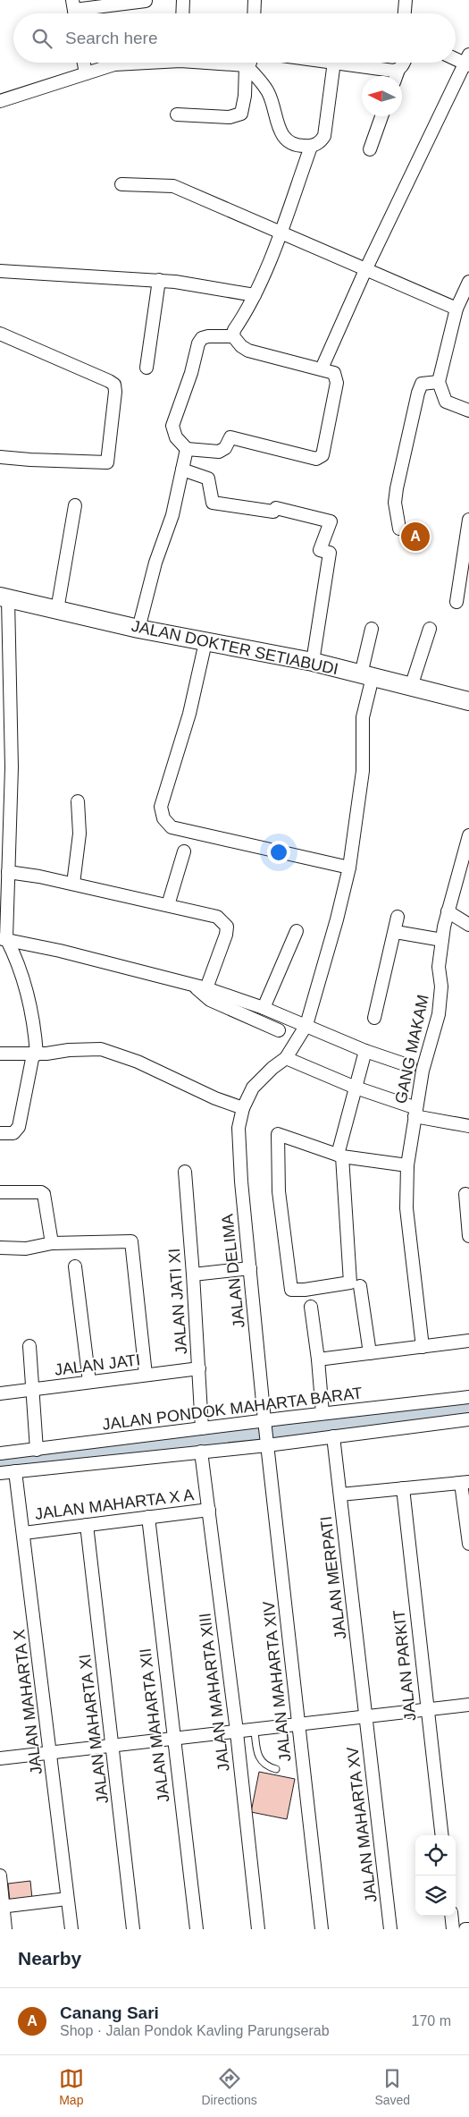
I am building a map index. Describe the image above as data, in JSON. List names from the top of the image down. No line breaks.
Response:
{"streets":{"street":["JALAN DOKTER SETIABUDI","GANG MAKAM","JALAN DELIMA","JALAN JATI XI","JALAN JATI","JALAN PONDOK MAHARTA BARAT","JALAN MAHARTA X A","JALAN MERPATI","JALAN PARKIT","JALAN MAHARTA XIV","JALAN MAHARTA XIII","JALAN MAHARTA X","JALAN MAHARTA XII","JALAN MAHARTA XI","JALAN MAHARTA XV"]},"crossings":[["JALAN DOKTER SETIABUDI","JALAN DELIMA"],["JALAN DELIMA","JALAN PONDOK MAHARTA BARAT"],["JALAN DELIMA","JALAN MAHARTA XIV"],["JALAN JATI XI","JALAN JATI"],["JALAN JATI XI","JALAN PONDOK MAHARTA BARAT"],["JALAN PONDOK MAHARTA BARAT","JALAN MERPATI"],["JALAN PONDOK MAHARTA BARAT","JALAN MAHARTA XIV"],["JALAN PONDOK MAHARTA BARAT","JALAN MAHARTA XIII"],["JALAN PONDOK MAHARTA BARAT","JALAN MAHARTA X"],["JALAN MAHARTA X A","JALAN MAHARTA XIII"],["JALAN MAHARTA X A","JALAN MAHARTA X"],["JALAN MAHARTA X A","JALAN MAHARTA XII"],["JALAN MAHARTA X A","JALAN MAHARTA XI"],["JALAN MERPATI","JALAN MAHARTA XV"]],"north":"left","page":{"search":"Search here","pins":"A","heading":"Nearby","list":[{"mark":"A","name":"Canang Sari","note":"Shop · Jalan Pondok Kavling Parungserab","value":"170 m"}],"nav":["Map","Directions","Saved"]}}
